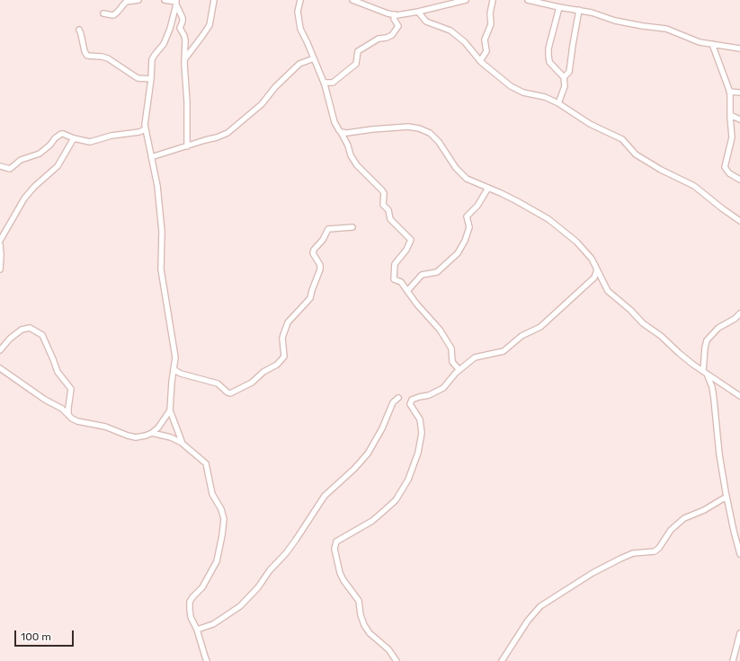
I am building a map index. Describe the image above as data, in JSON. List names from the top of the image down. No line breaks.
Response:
{"scale_bar":"100 m"}
